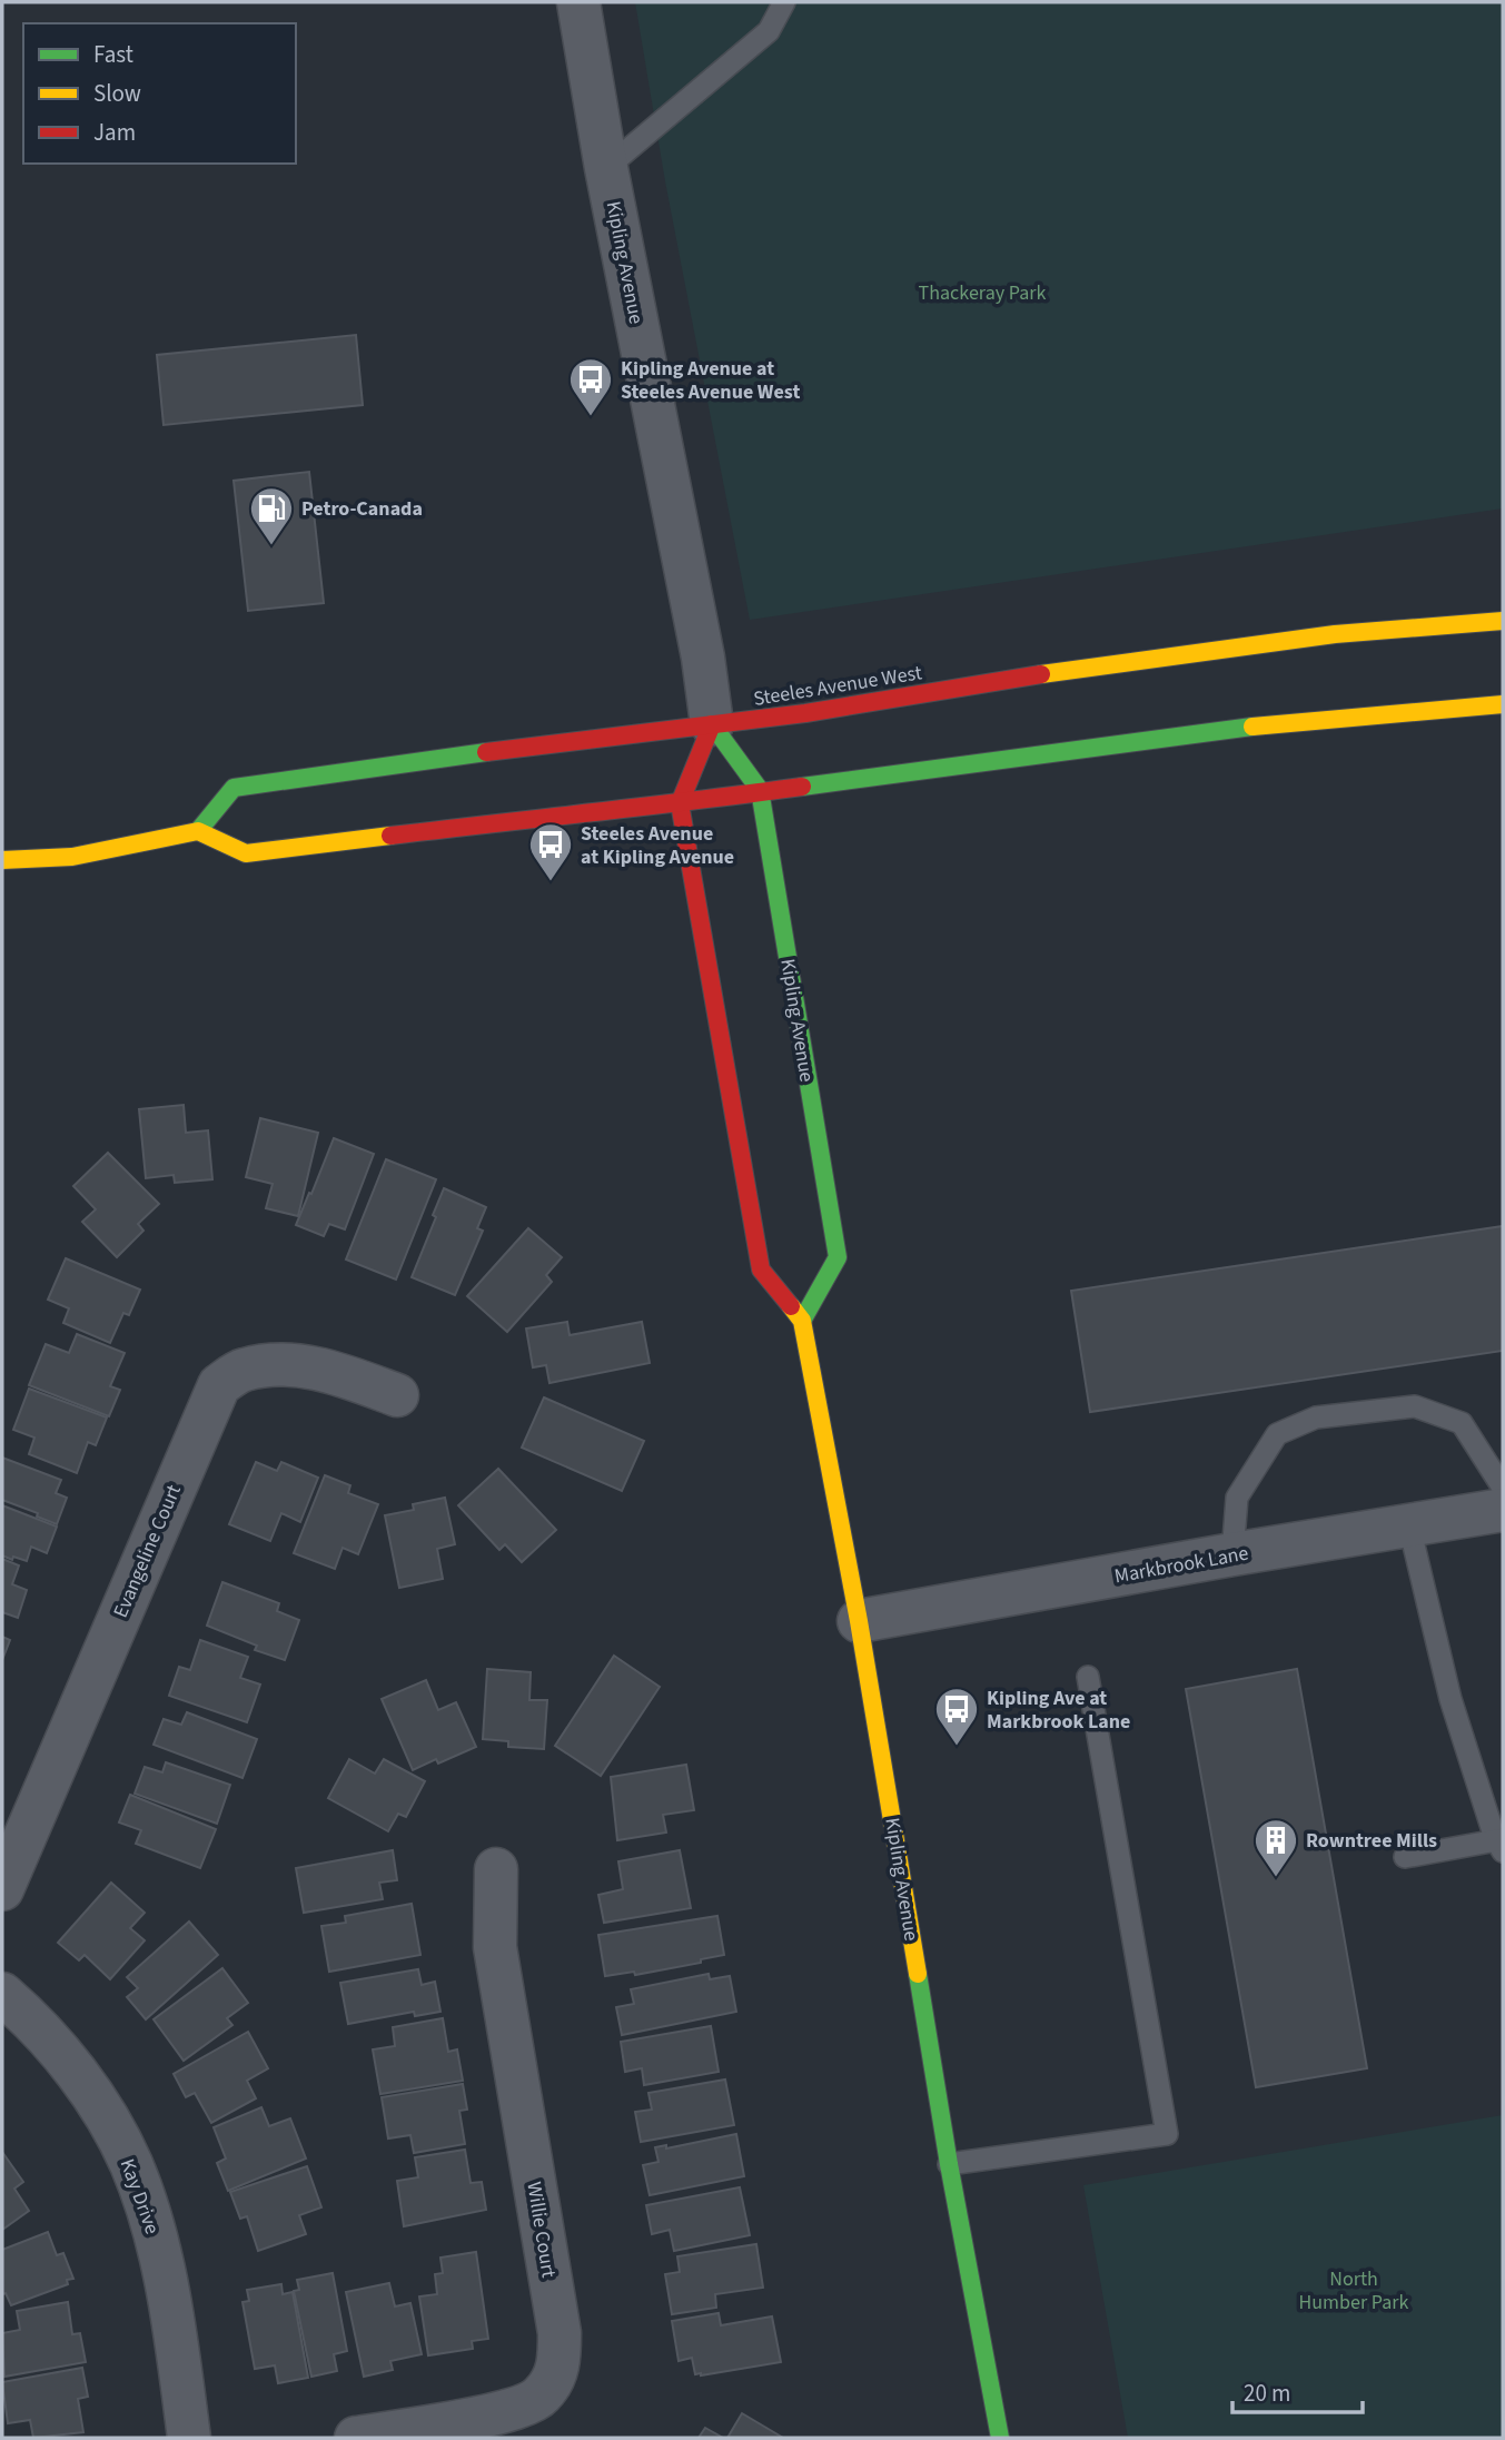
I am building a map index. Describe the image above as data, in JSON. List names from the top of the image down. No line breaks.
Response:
{"streets":{"main road":["Kipling Avenue","Steeles Avenue West"],"street":["Evangeline Court","Markbrook Lane","Kay Drive","Willie Court"]},"crossings":[["Kipling Avenue","Steeles Avenue West"],["Kipling Avenue","Markbrook Lane"]],"parks":["Thackeray Park","North Humber Park"],"places":{"bus stop":["Kipling Avenue at Steeles Avenue West","Steeles Avenue at Kipling Avenue","Kipling Ave at Markbrook Lane"],"fuel station":["Petro-Canada"],"building":["Rowntree Mills"]},"legend":["Fast","Slow","Jam"],"scale_bar":"20 m"}
